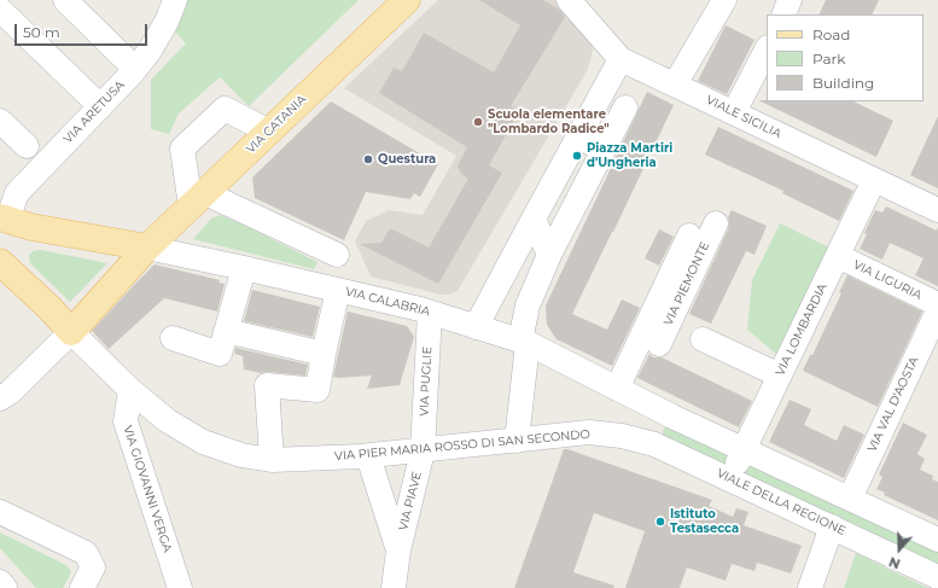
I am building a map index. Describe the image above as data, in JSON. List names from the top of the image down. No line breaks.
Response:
{"streets":{"main road":["VIA CATANIA","VIA PIER MARIA ROSSO DI SAN SECONDO"],"street":["VIA ARETUSA","VIALE SICILIA","VIA LIGURIA","VIA PIEMONTE","VIA CALABRIA","VIA LOMBARDIA","VIA PUGLIE","VIA VAL D'AOSTA","VIA GIOVANNI VERGA","VIA PIAVE","VIALE DELLA REGIONE"]},"crossings":[["VIALE SICILIA","VIA LOMBARDIA"],["VIA CATANIA","VIA CALABRIA"],["VIA CATANIA","VIA PIER MARIA ROSSO DI SAN SECONDO"],["VIA LIGURIA","VIA LOMBARDIA"],["VIA CALABRIA","VIA PUGLIE"],["VIA LOMBARDIA","VIALE DELLA REGIONE"],["VIA PUGLIE","VIA PIER MARIA ROSSO DI SAN SECONDO"],["VIA PUGLIE","VIA PIAVE"],["VIA PIER MARIA ROSSO DI SAN SECONDO","VIA GIOVANNI VERGA"],["VIA PIER MARIA ROSSO DI SAN SECONDO","VIA PIAVE"],["VIA PIER MARIA ROSSO DI SAN SECONDO","VIALE DELLA REGIONE"]],"places":["Scuola elementare \"Lombardo Radice\"","Piazza Martiri d'Ungheria","Questura","Istituto Testasecca"],"legend":["Road","Park","Building"],"scale_bar":"50 m","north":"bottom"}
